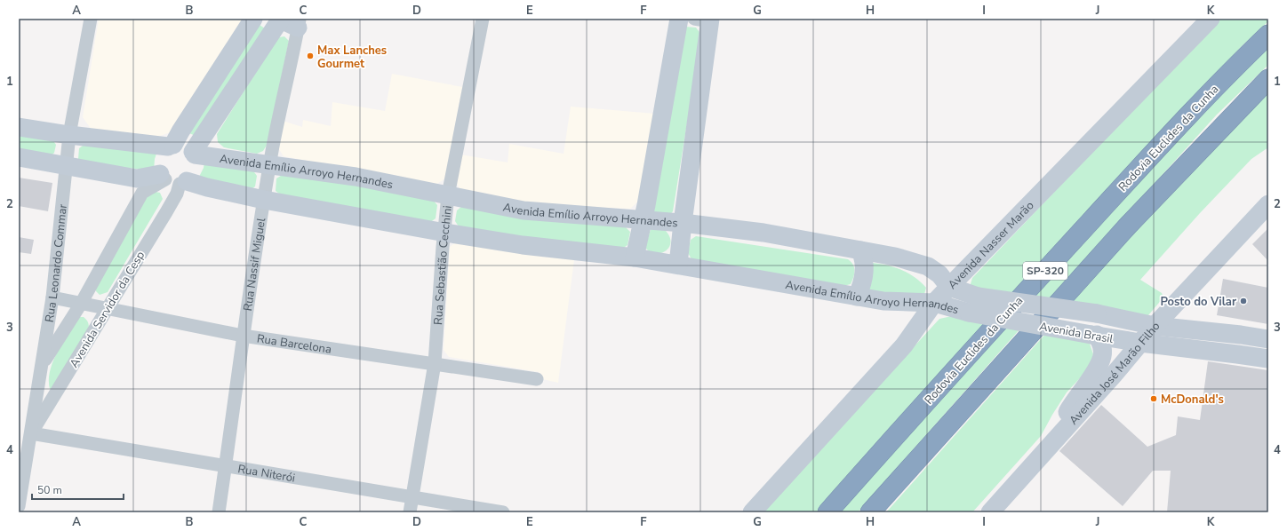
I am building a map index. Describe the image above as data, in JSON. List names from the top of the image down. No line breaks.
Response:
{"streets":{"highway":["Rodovia Euclides da Cunha","SP-320"],"main road":["Avenida Emílio Arroyo Hernandes","Avenida Nasser Marão","Avenida Brasil","Avenida José Marão Filho"],"street":["Rua Leonardo Commar","Rua Nassif Miguel","Rua Sebastião Cecchini","Avenida Servidor da Cesp","Rua Barcelona","Rua Niterói"]},"crossings":[["Avenida Emílio Arroyo Hernandes","Avenida Nasser Marão"],["Avenida Emílio Arroyo Hernandes","Rua Leonardo Commar"],["Avenida Emílio Arroyo Hernandes","Rua Nassif Miguel"],["Avenida Emílio Arroyo Hernandes","Rua Sebastião Cecchini"],["Avenida Emílio Arroyo Hernandes","Avenida Servidor da Cesp"],["Avenida Emílio Arroyo Hernandes","Avenida Brasil"],["Rua Leonardo Commar","Avenida Servidor da Cesp"],["Rua Leonardo Commar","Rua Barcelona"],["Rua Leonardo Commar","Rua Niterói"],["Rua Nassif Miguel","Rua Barcelona"],["Rua Nassif Miguel","Rua Niterói"],["Rua Sebastião Cecchini","Rua Barcelona"],["Rua Sebastião Cecchini","Rua Niterói"],["Avenida Servidor da Cesp","Rua Barcelona"],["Avenida Servidor da Cesp","Rua Niterói"],["Avenida Brasil","Avenida José Marão Filho"]],"places":["Max Lanches Gourmet","Posto do Vilar","McDonald's"],"scale_bar":"50 m","grid":{"columns":["A","B","C","D","E","F","G","H","I","J","K"],"rows":["1","2","3","4"]}}
